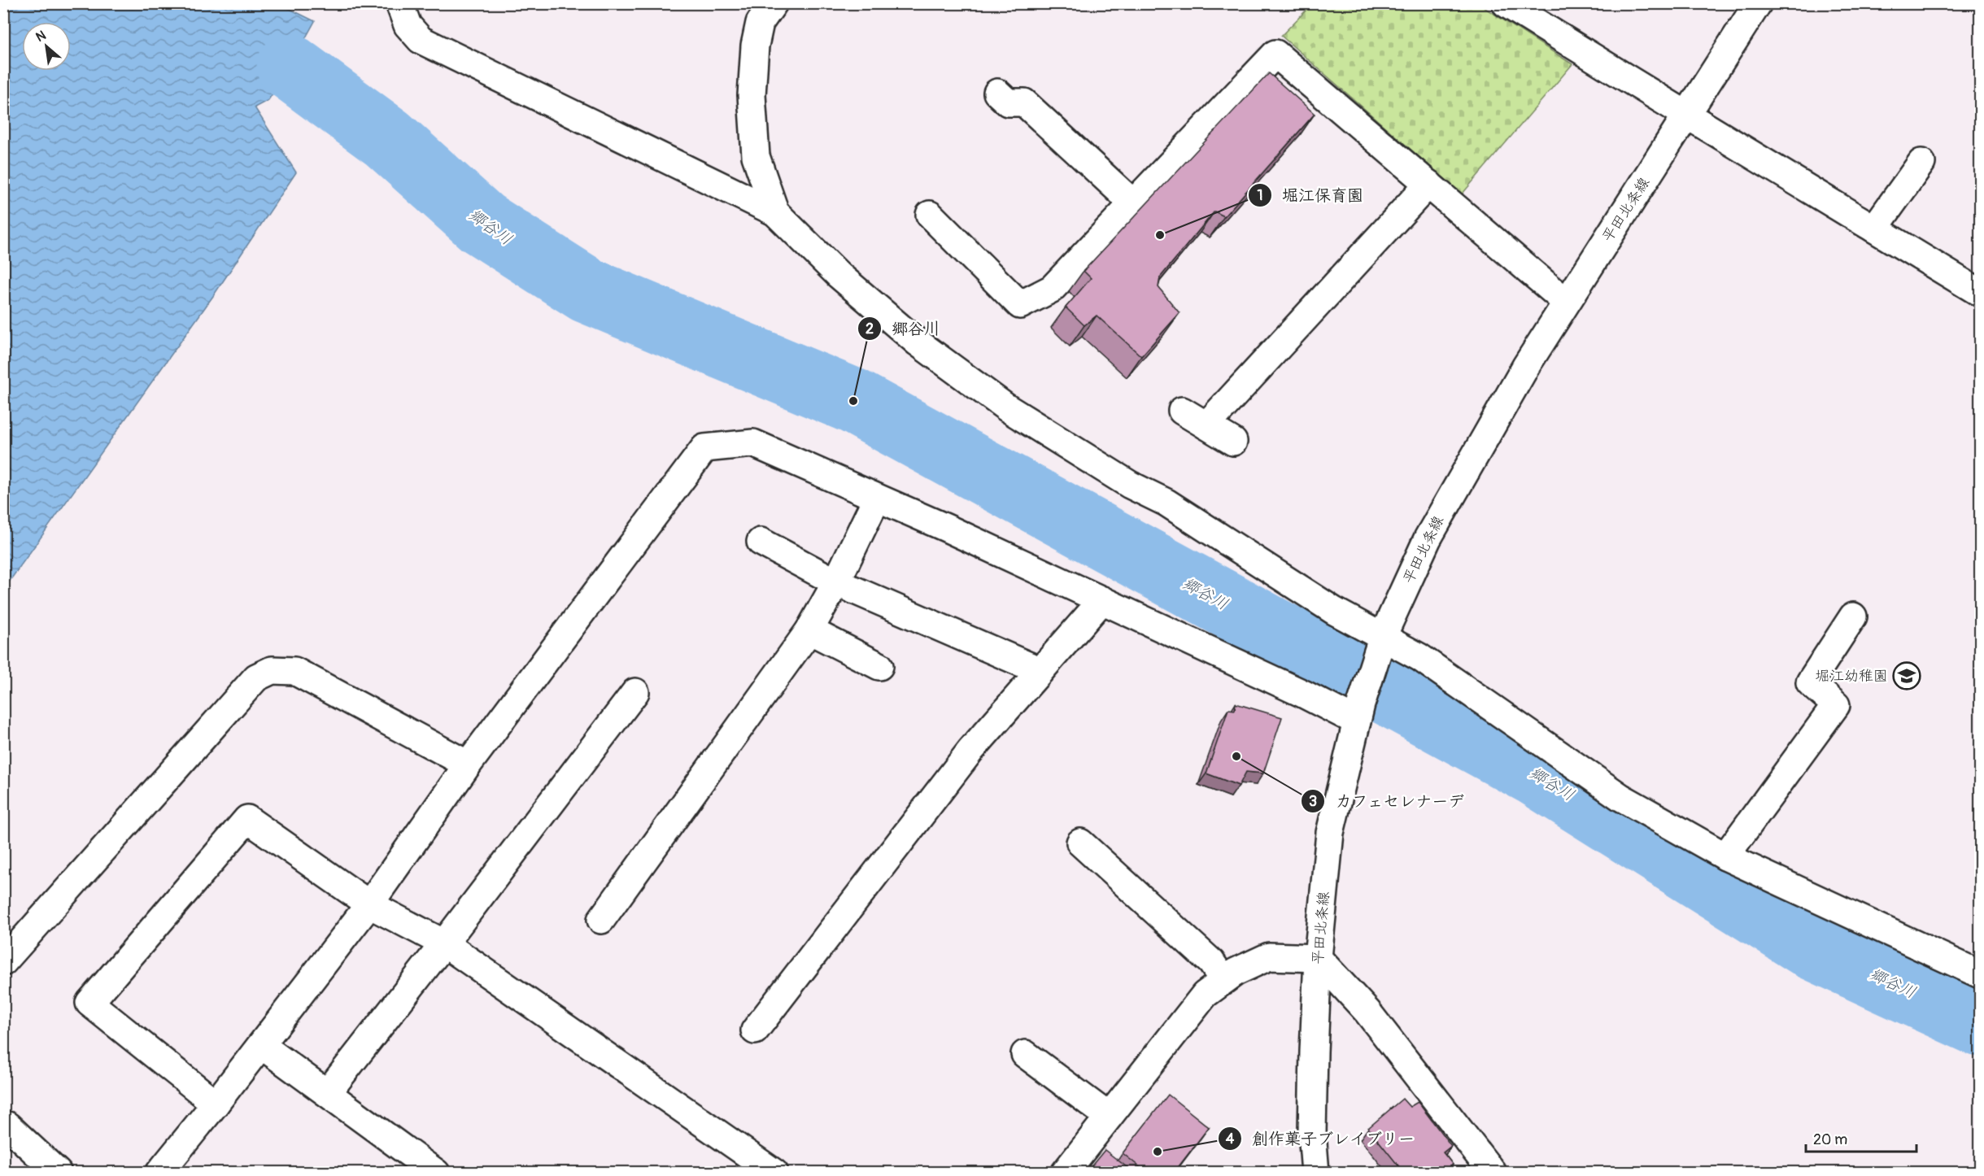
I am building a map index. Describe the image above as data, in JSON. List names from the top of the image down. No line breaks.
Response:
{"streets":{"street":["平田北条線"]},"water":["郷谷川"],"places":{"other":["堀江保育園","郷谷川","カフェセレナーデ","創作菓子ブレイブリー"],"school or university":["堀江幼稚園"]},"scale_bar":"20 m","north":"top left"}
